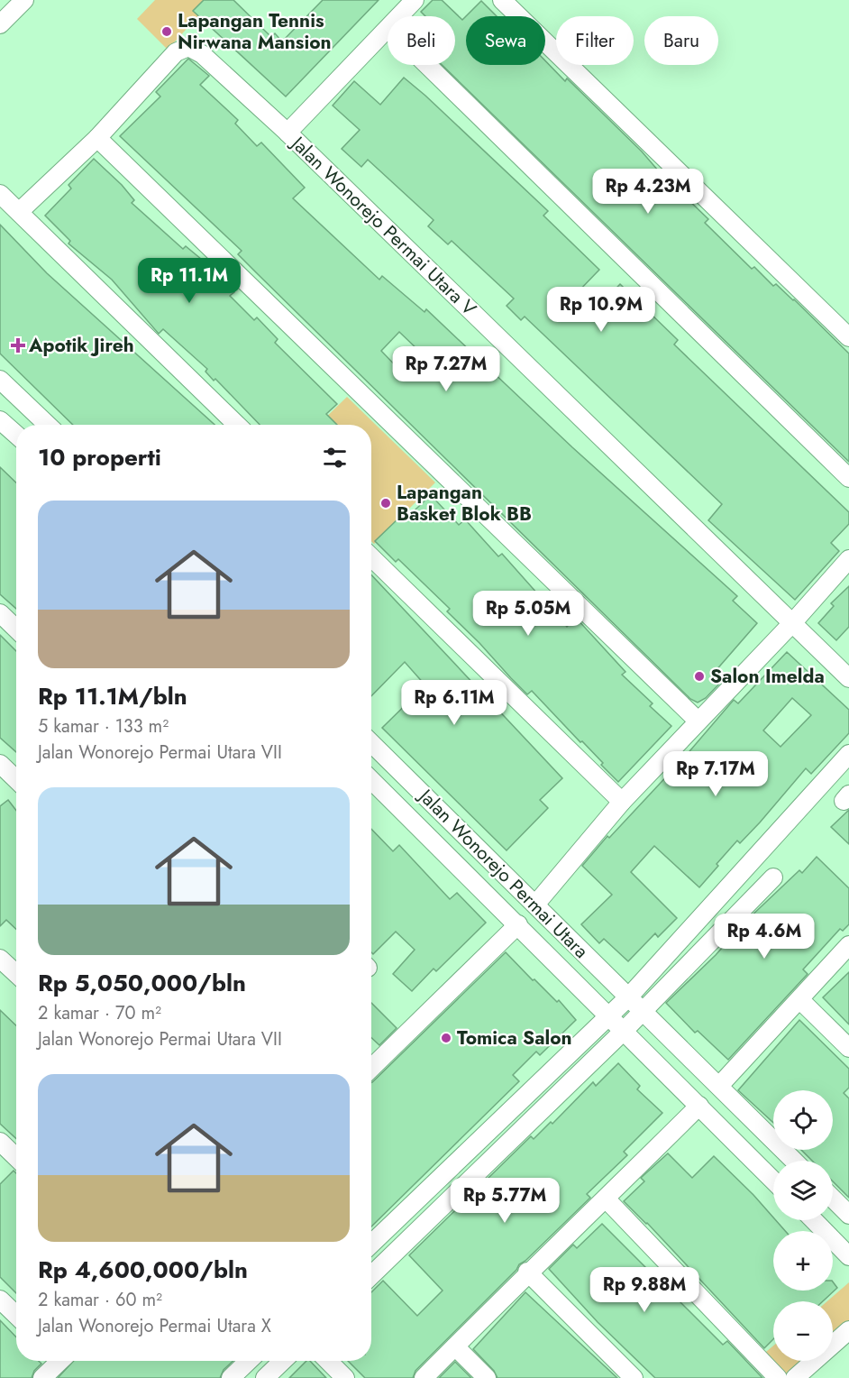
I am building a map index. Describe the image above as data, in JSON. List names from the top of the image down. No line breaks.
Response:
{"streets":{"street":["Jalan Wonorejo Permai Utara V","Jalan Wonorejo Permai Utara"]},"places":{"other":["Lapangan Tennis Nirwana Mansion","Lapangan Basket Blok BB","Salon Imelda","Tomica Salon"],"health":["Apotik Jireh"]},"page":{"chip":["Beli","Sewa","Filter","Baru"],"price":["Rp 4.23M","Rp 11.1M","Rp 10.9M","Rp 7.27M","Rp 5.05M","Rp 6.11M","Rp 7.17M","Rp 4.6M","Rp 5.77M","Rp 9.88M"],"heading":"10 properti","list":[{"name":"Rp 11.1M/bln","note":"5 kamar · 133 m² · Jalan Wonorejo Permai Utara VII"},{"name":"Rp 5,050,000/bln","note":"2 kamar · 70 m² · Jalan Wonorejo Permai Utara VII"},{"name":"Rp 4,600,000/bln","note":"2 kamar · 60 m² · Jalan Wonorejo Permai Utara X"}],"map_buttons":["+","−"]}}
